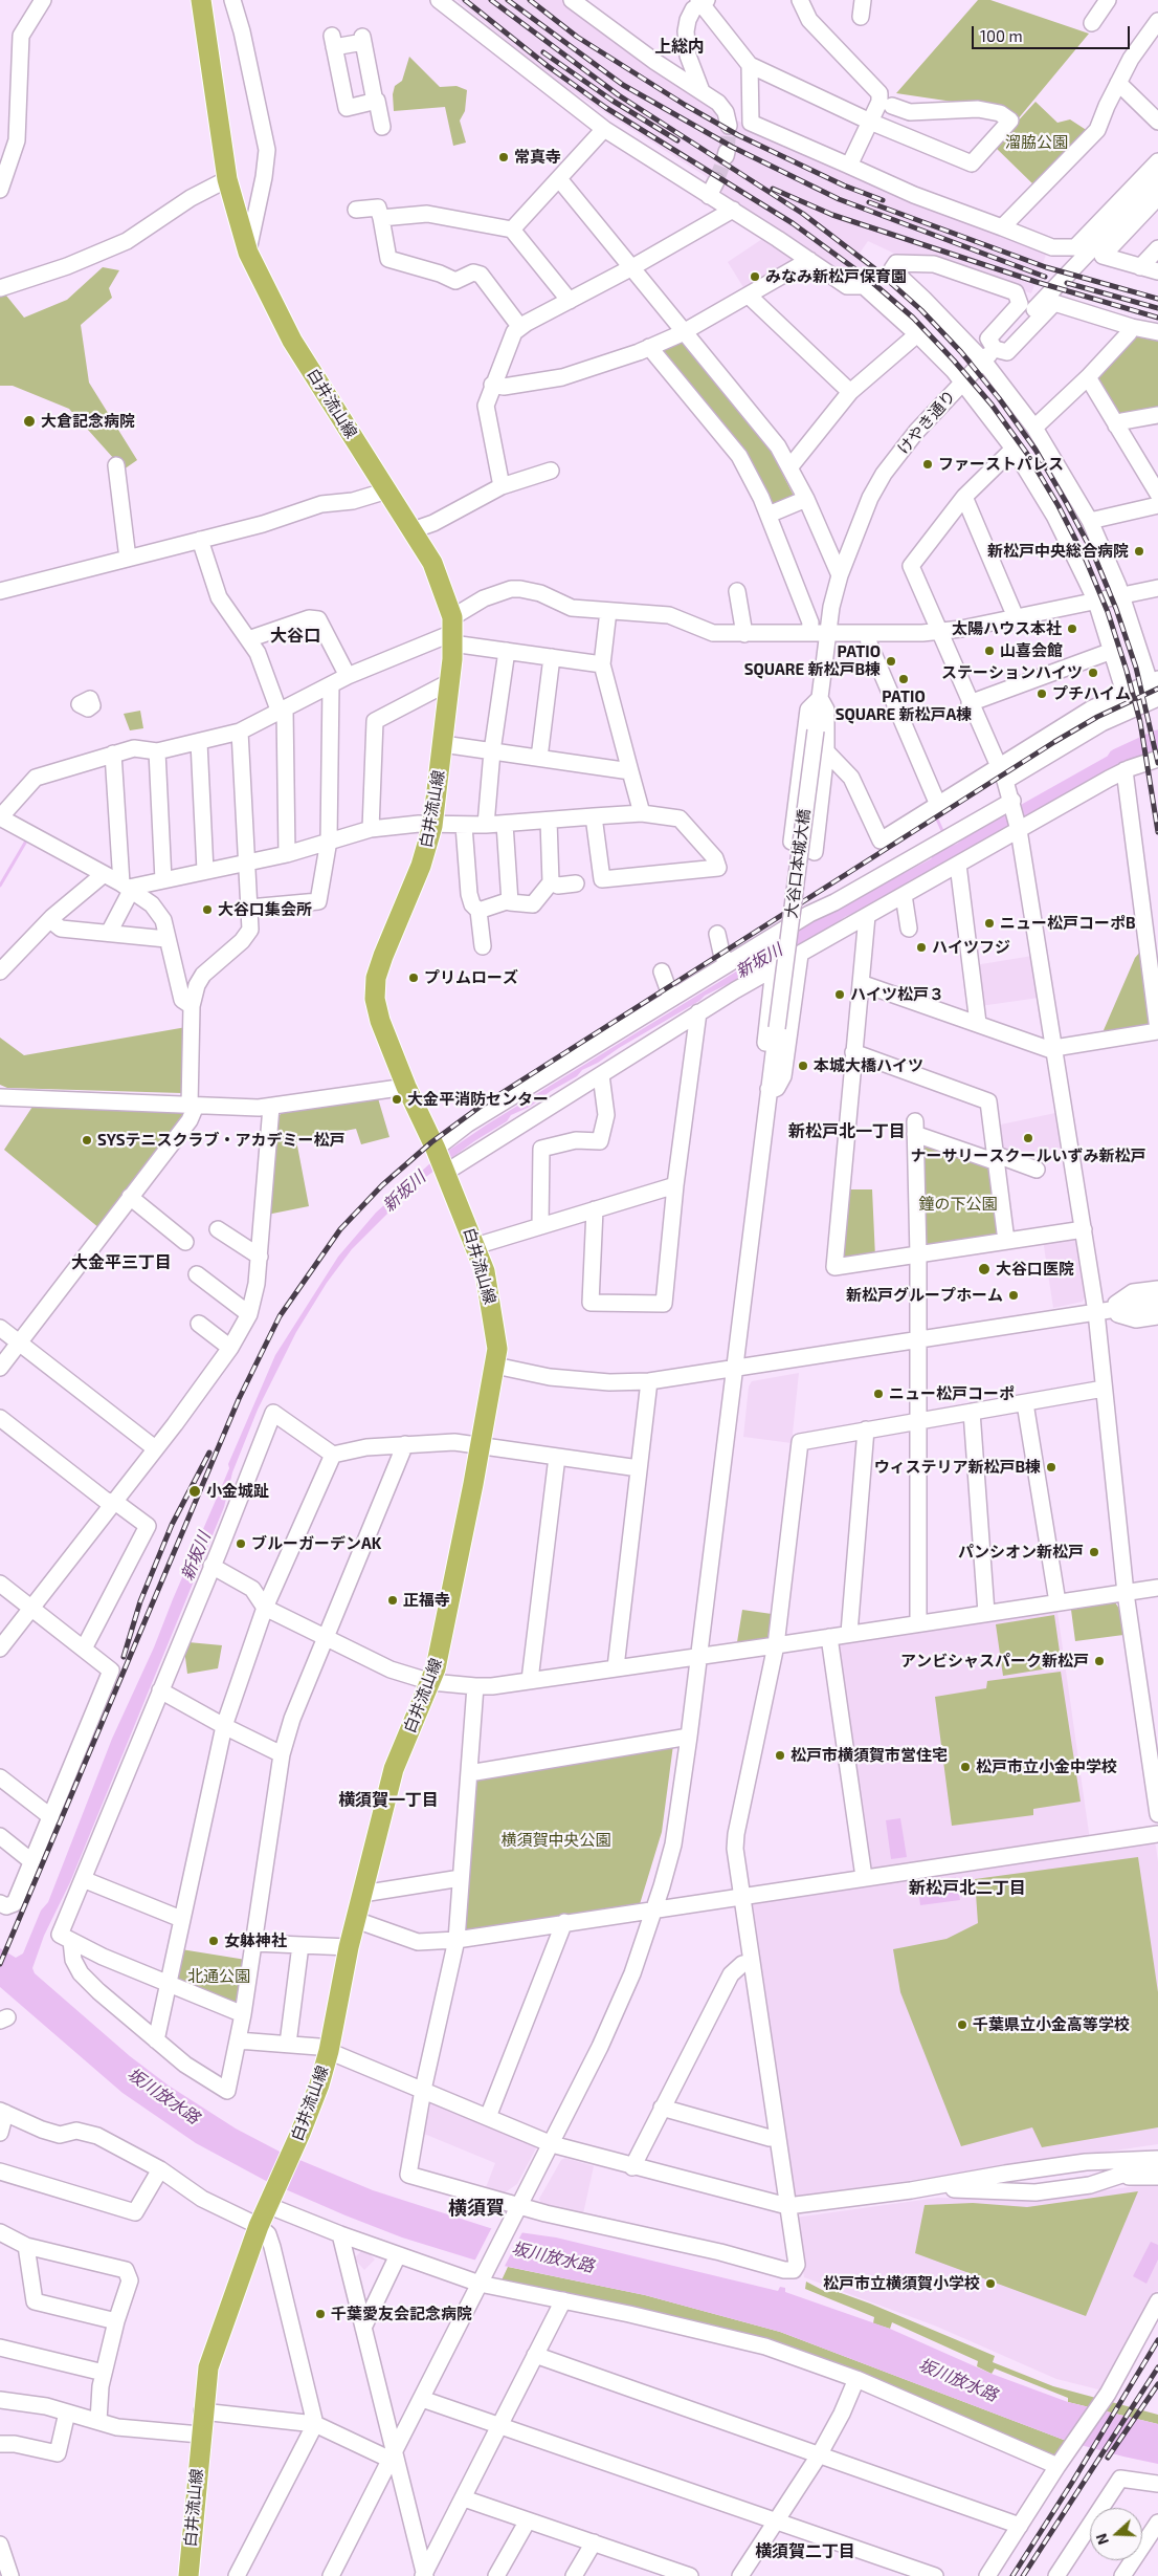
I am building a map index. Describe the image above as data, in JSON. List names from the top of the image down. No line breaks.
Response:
{"streets":{"main road":["白井流山線"],"street":["けやき通り","大谷口本城大橋"]},"crossings":[["けやき通り","大谷口本城大橋"]],"districts":["上総内","大谷口","新松戸北一丁目","大金平三丁目","横須賀一丁目","新松戸北二丁目","横須賀","横須賀二丁目"],"water":["新坂川","坂川放水路"],"parks":["溜脇公園","鐘の下公園","横須賀中央公園","北通公園"],"places":["常真寺","みなみ新松戸保育園","大倉記念病院","ファーストパレス","新松戸中央総合病院","太陽ハウス本社","山喜会館","PATIO SQUARE 新松戸B棟","ステーションハイツ","PATIO SQUARE 新松戸A棟","プチハイム","大谷口集会所","ニュー松戸コーポB","ハイツフジ","プリムローズ","ハイツ松戸３","本城大橋ハイツ","大金平消防センター","ナーサリースクールいずみ新松戸","SYSテニスクラブ・アカデミー松戸","大谷口医院","新松戸グループホーム","ニュー松戸コーポ","ウィステリア新松戸B棟","小金城趾","ブルーガーデンAK","パンシオン新松戸","正福寺","アンビシャスパーク新松戸","松戸市横須賀市営住宅","松戸市立小金中学校","女躰神社","千葉県立小金高等学校","松戸市立横須賀小学校","千葉愛友会記念病院"],"scale_bar":"100 m","north":"left"}
